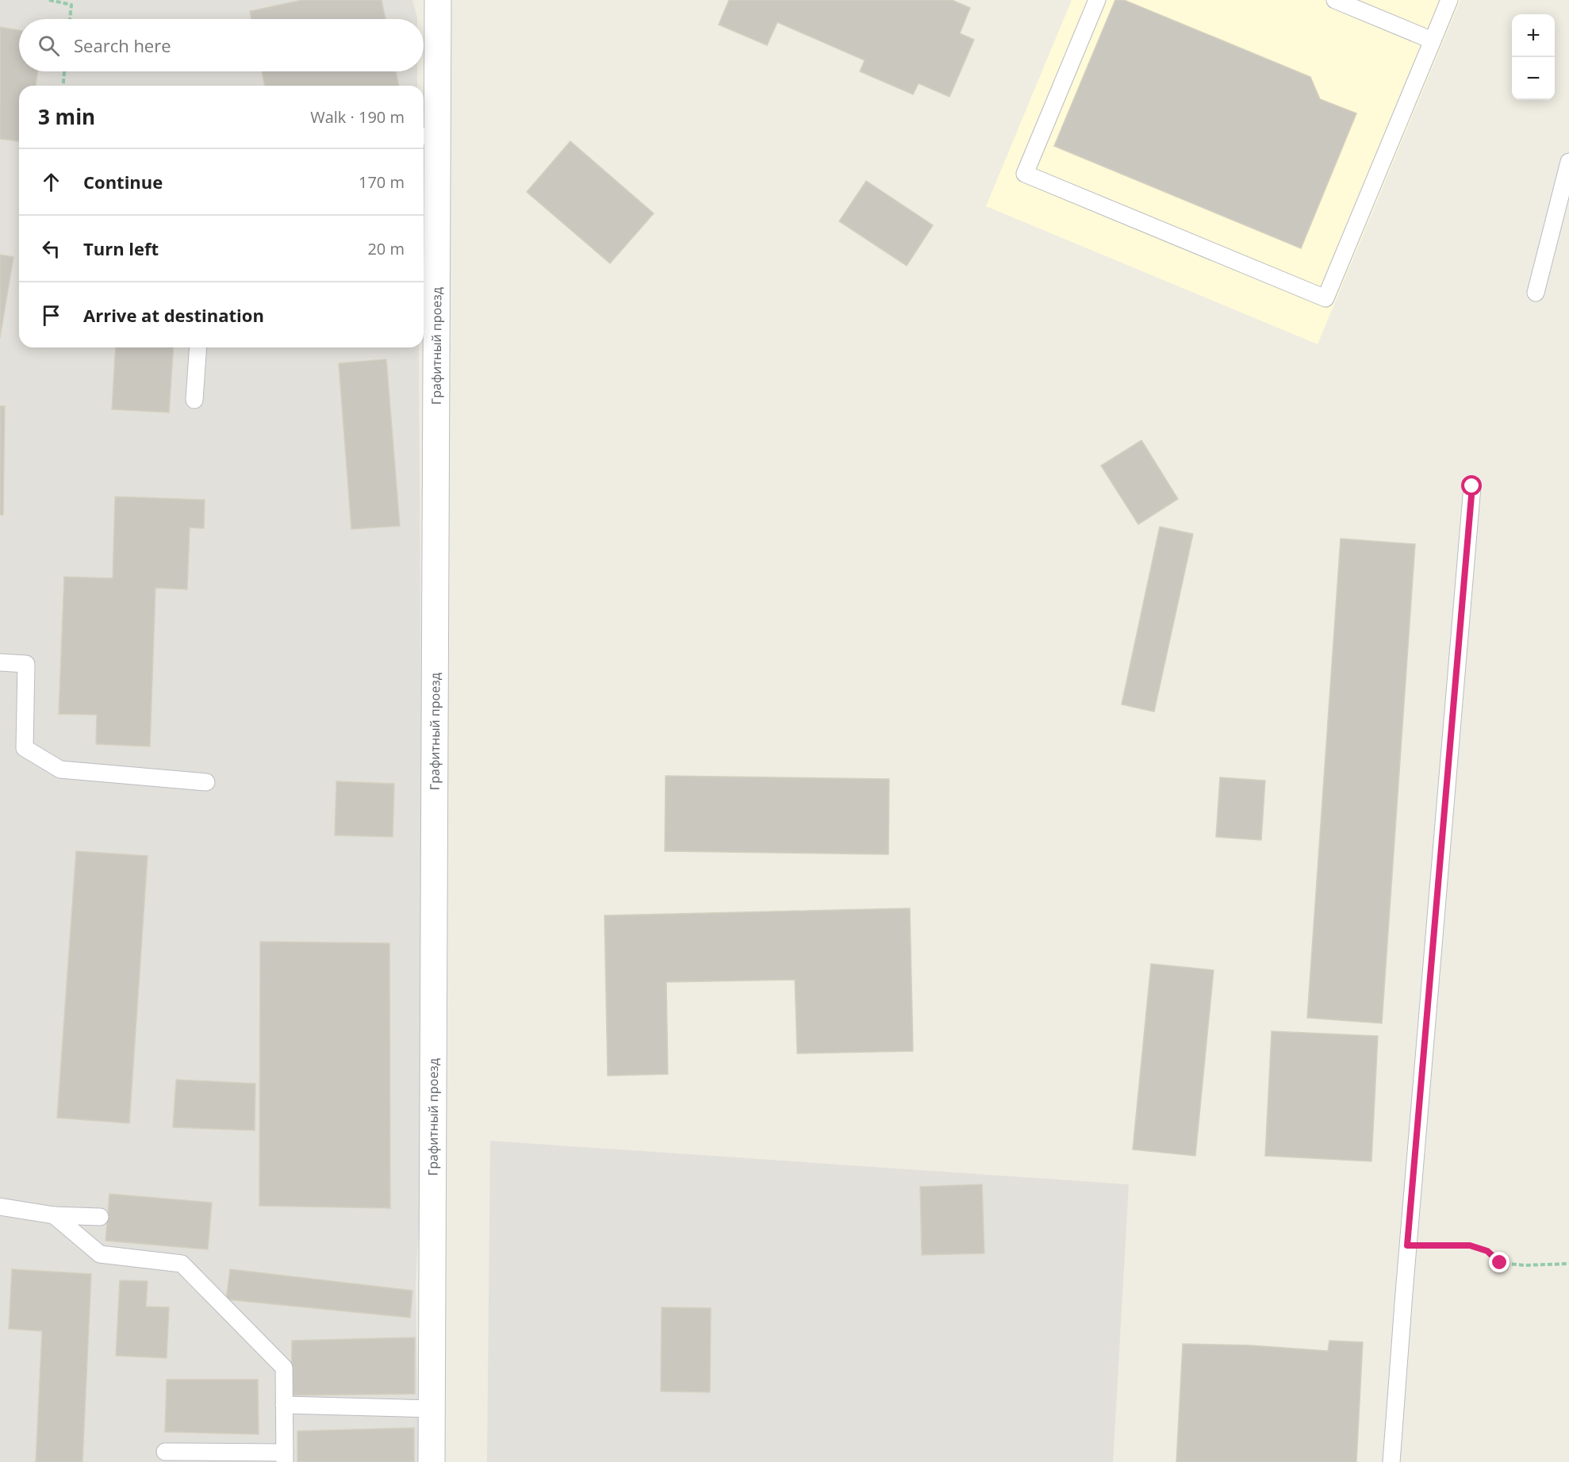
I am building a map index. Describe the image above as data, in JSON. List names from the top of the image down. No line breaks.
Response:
{"streets":{"street":["Графитный проезд"]},"page":{"map_buttons":["+","−"],"search":"Search here","heading":["3 min","Walk · 190 m"],"list":[["Continue","170 m"],["Turn left","20 m"],"Arrive at destination"]}}
